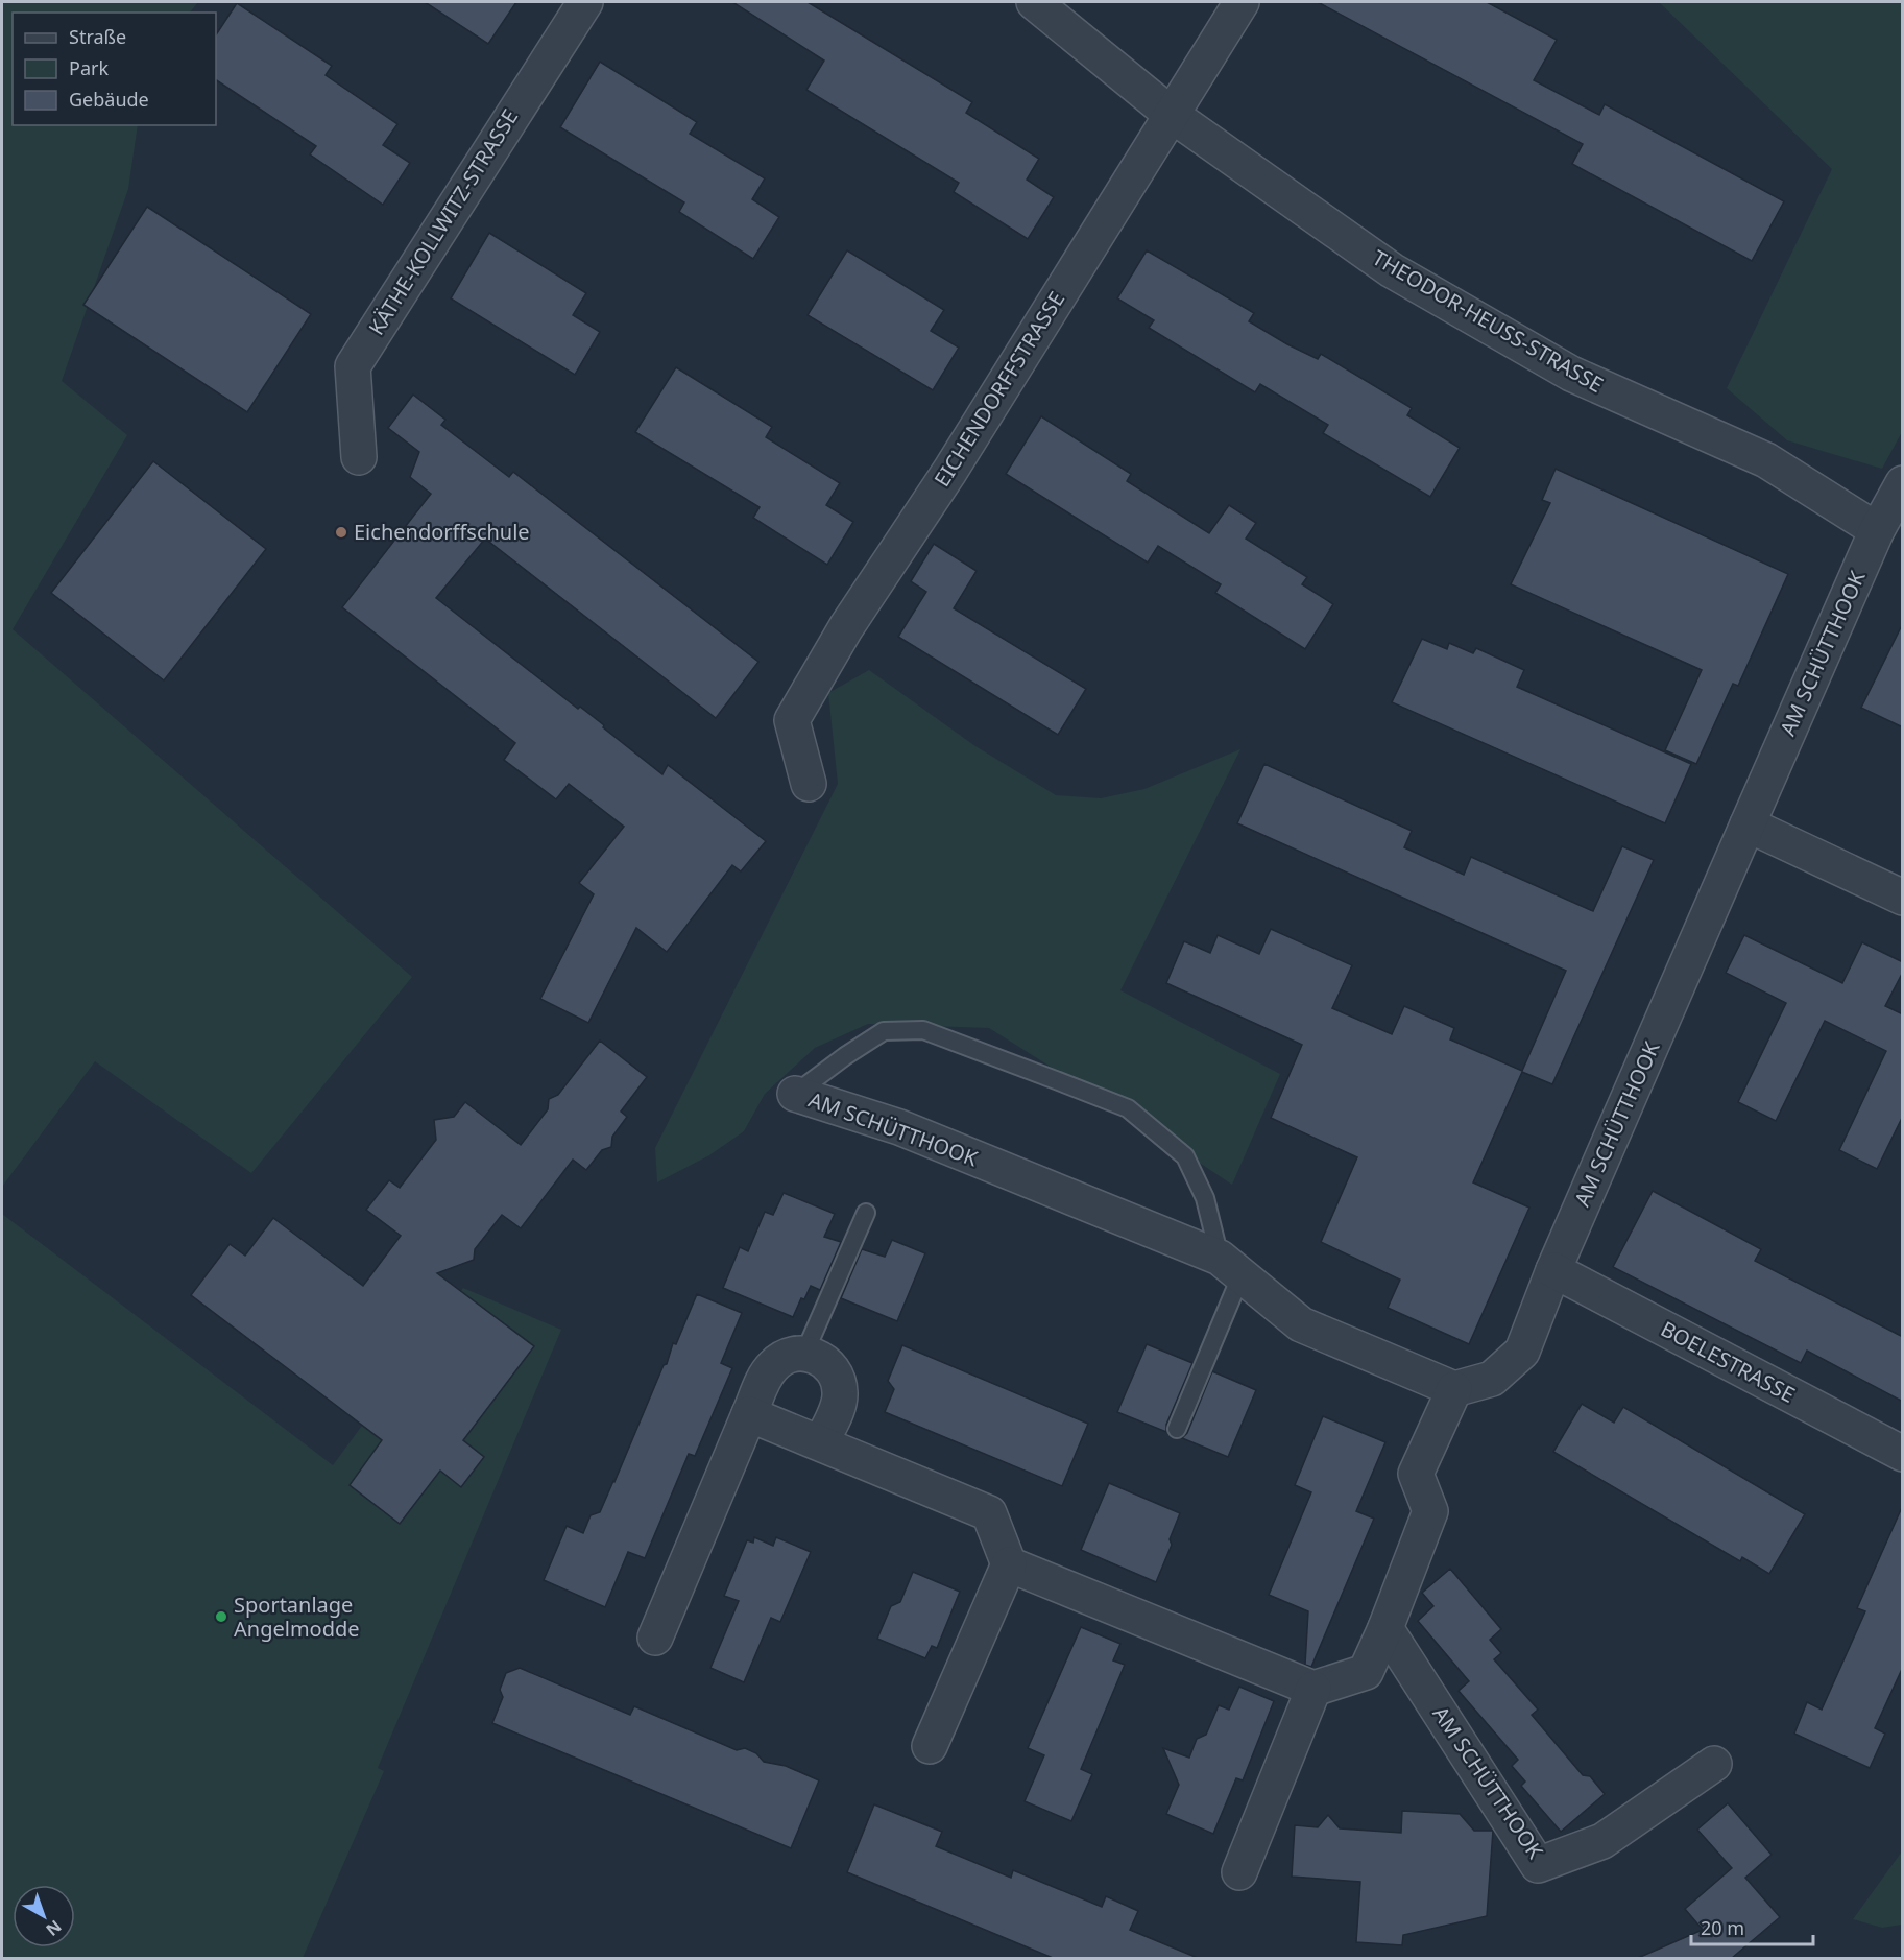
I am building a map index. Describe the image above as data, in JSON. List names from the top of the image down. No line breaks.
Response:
{"streets":{"street":["KÄTHE-KOLLWITZ-STRASSE","THEODOR-HEUSS-STRASSE","EICHENDORFFSTRASSE","AM SCHÜTTHOOK","BOELESTRASSE"]},"crossings":[["THEODOR-HEUSS-STRASSE","EICHENDORFFSTRASSE"],["THEODOR-HEUSS-STRASSE","AM SCHÜTTHOOK"],["AM SCHÜTTHOOK","BOELESTRASSE"]],"places":["Eichendorffschule","Sportanlage Angelmodde"],"legend":["Straße","Park","Gebäude"],"scale_bar":"20 m","north":"bottom right"}
